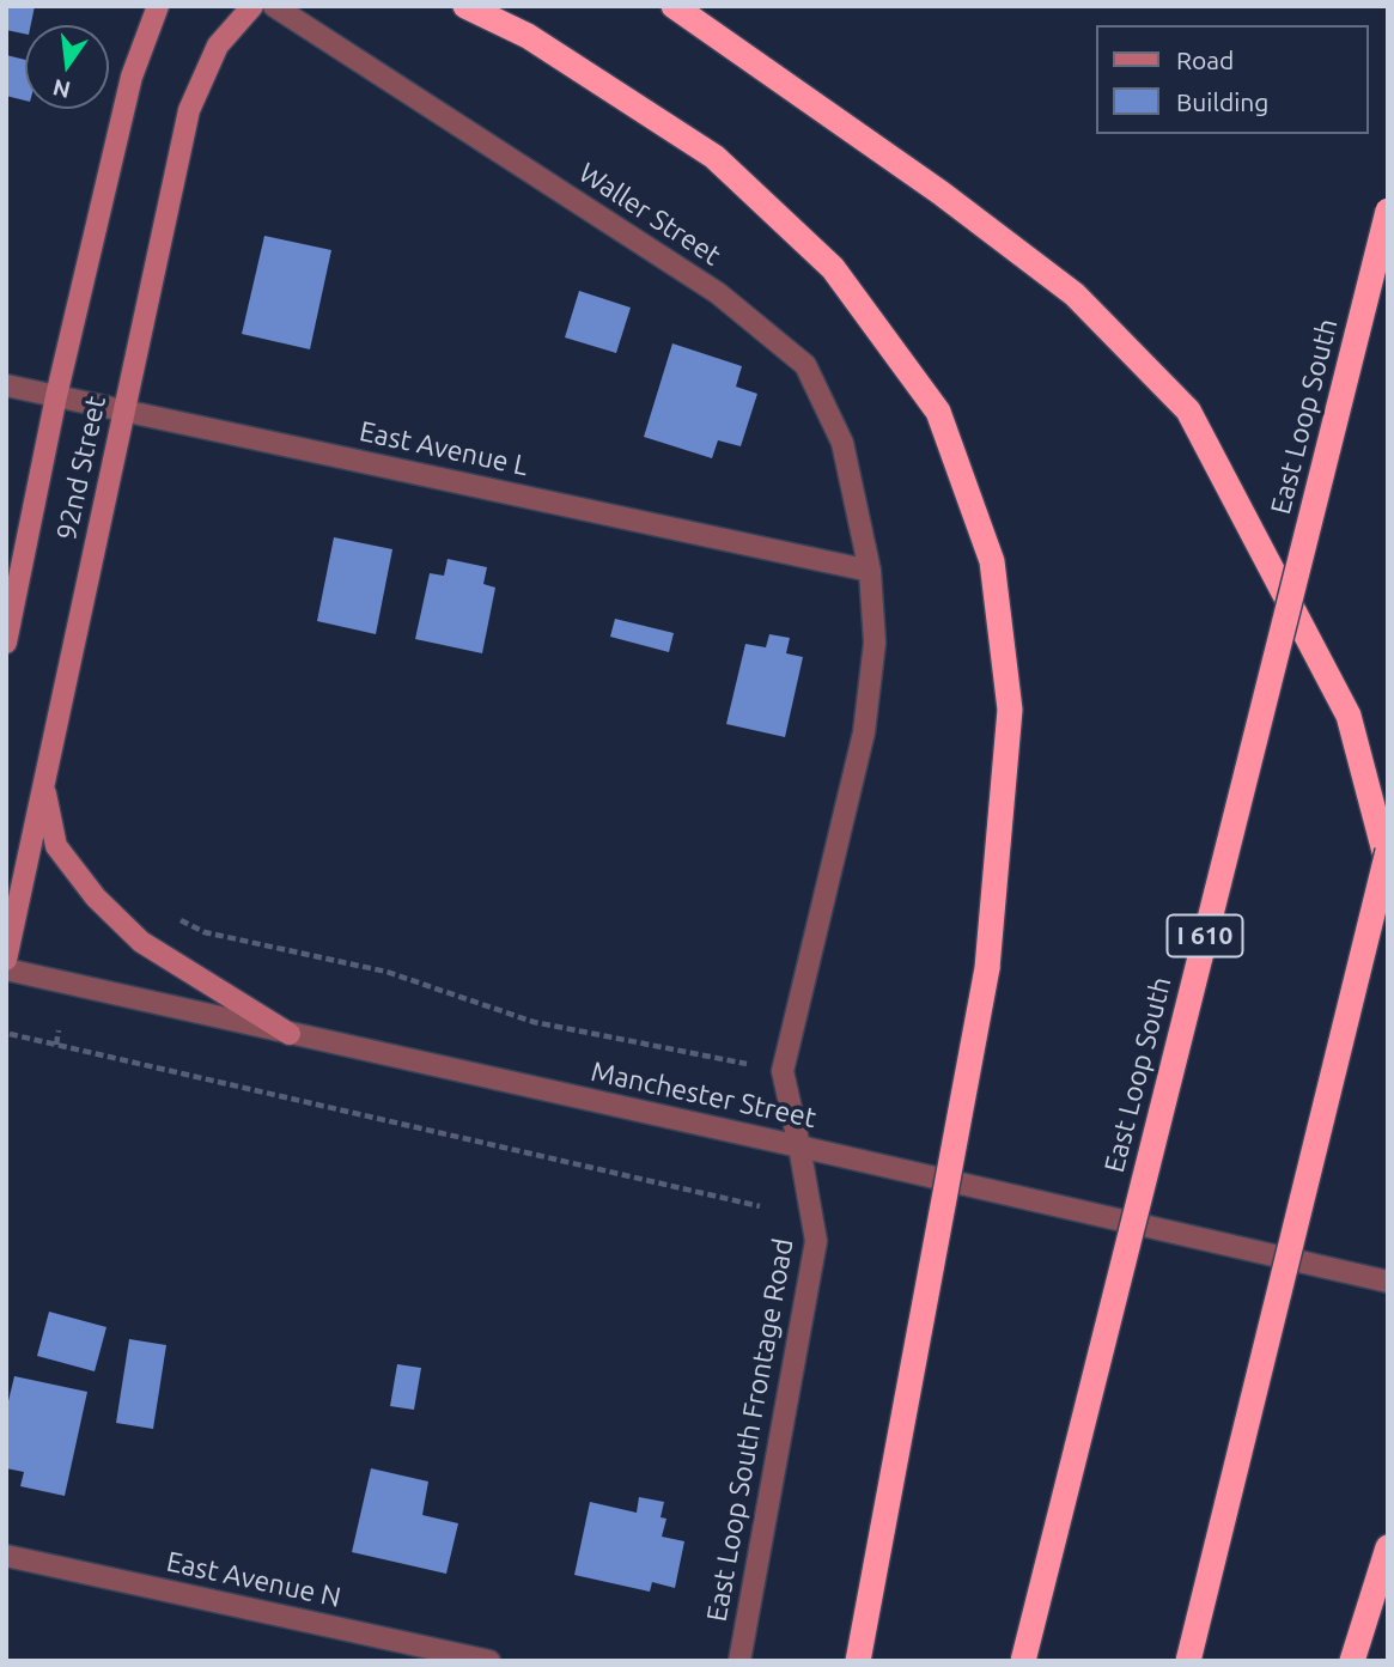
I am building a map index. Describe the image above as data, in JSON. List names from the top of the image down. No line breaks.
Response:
{"streets":{"highway":["East Loop South","I 610"],"main road":["92nd Street"],"street":["Waller Street","East Avenue L","Manchester Street","East Loop South Frontage Road","East Avenue N"]},"crossings":[["Waller Street","East Avenue L"],["Waller Street","East Loop South Frontage Road"],["East Avenue L","92nd Street"],["East Avenue L","East Loop South Frontage Road"],["Manchester Street","East Loop South Frontage Road"]],"legend":["Road","Building"],"north":"bottom"}
